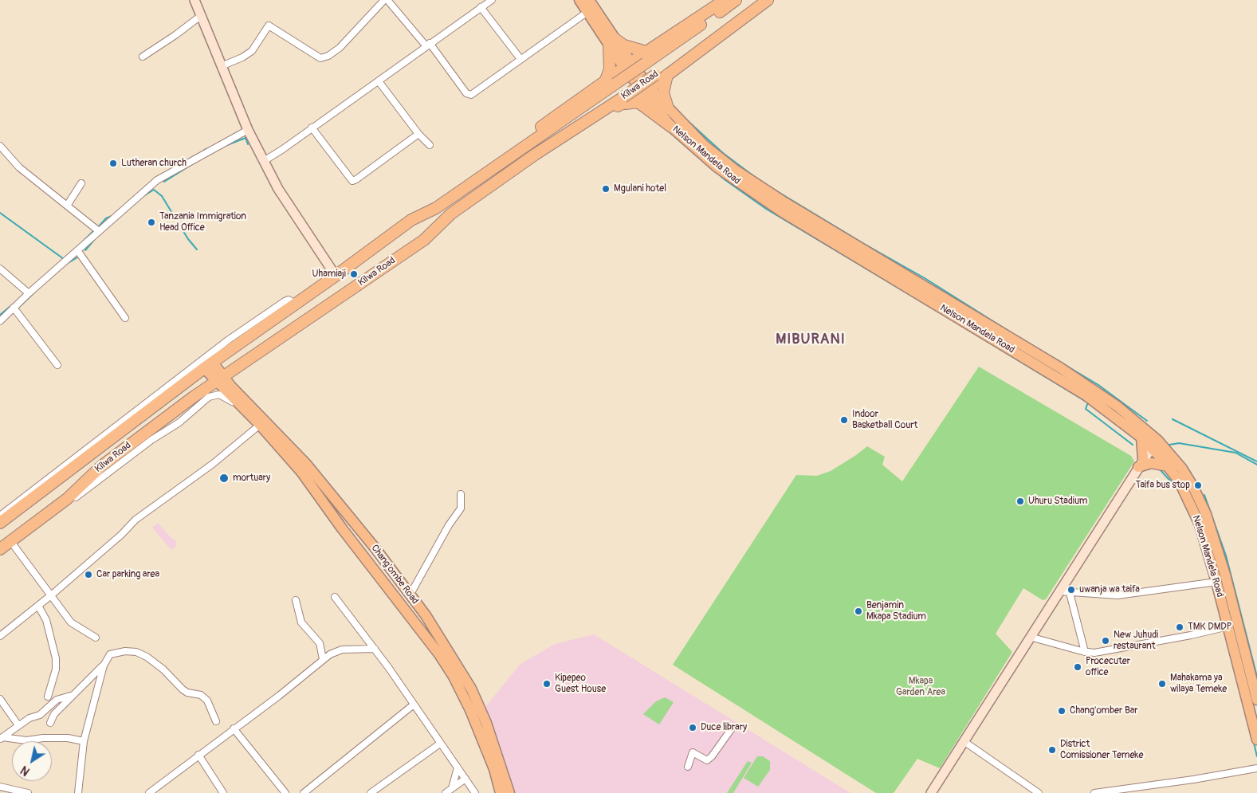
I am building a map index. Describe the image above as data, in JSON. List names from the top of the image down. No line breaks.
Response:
{"streets":{"highway":["Kilwa Road"],"main road":["Nelson Mandela Road","Chang'ombe Road"]},"crossings":[["Kilwa Road","Chang'ombe Road"]],"districts":["MIBURANI"],"parks":["Mkapa Garden Area"],"places":["Lutheran church","Mgulani hotel","Tanzania Immigration Head Office","Uhamiaji","Indoor Basketball Court","mortuary","Taifa bus stop","Uhuru Stadium","Car parking area","uwanja wa taifa","Benjamin Mkapa Stadium","TMK DMDP","New Juhudi restaurant","Procecuter office","Kipepeo Guest House","Mahakama ya wilaya Temeke","Chang'omber Bar","Duce library","District Comissioner Temeke"],"north":"bottom left"}
